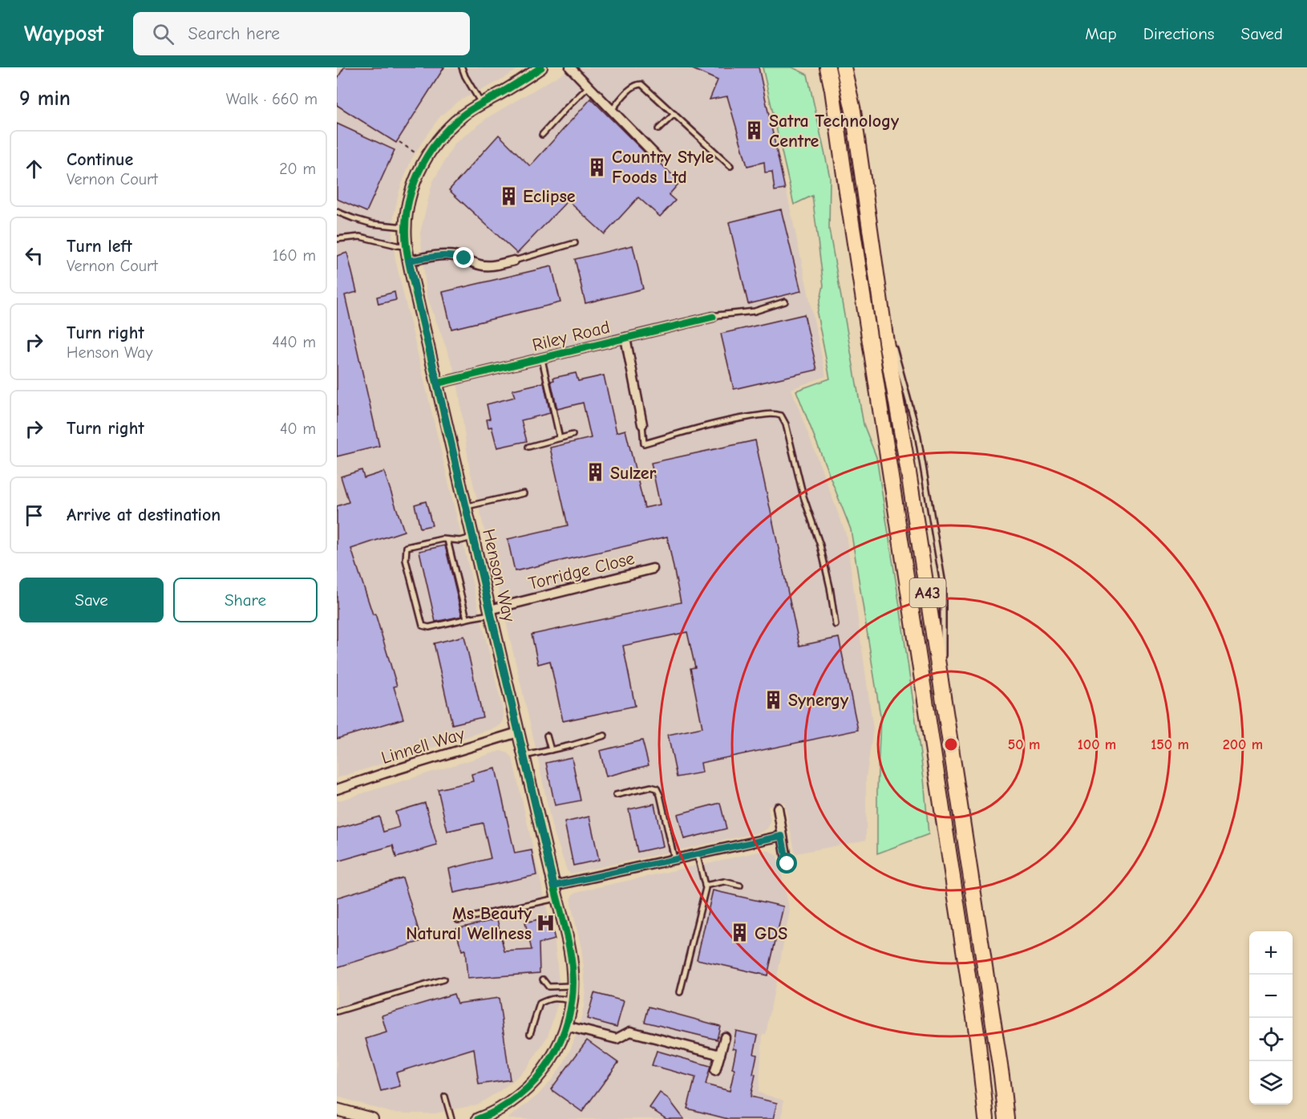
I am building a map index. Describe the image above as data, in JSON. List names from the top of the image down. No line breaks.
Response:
{"streets":{"highway":["A43"],"street":["Riley Road","Torridge Close","Henson Way","Linnell Way"]},"crossings":[["Riley Road","Henson Way"],["Torridge Close","Henson Way"],["Henson Way","Linnell Way"]],"places":{"building":["Satra Technology Centre","Country Style Foods Ltd","Eclipse","Sulzer","Synergy","GDS"],"hospital":["Ms Beauty Natural Wellness"]},"page":{"header":"Waypost","search":"Search here","nav":["Map","Directions","Saved"],"heading":["9 min","Walk · 660 m"],"list":[["Continue","Vernon Court","20 m"],["Turn left","Vernon Court","160 m"],["Turn right","Henson Way","440 m"],["Turn right","40 m"],"Arrive at destination"],"buttons":["Save","Share"],"map_buttons":["+","−"]},"rings":["50 m","100 m","150 m","200 m"]}
